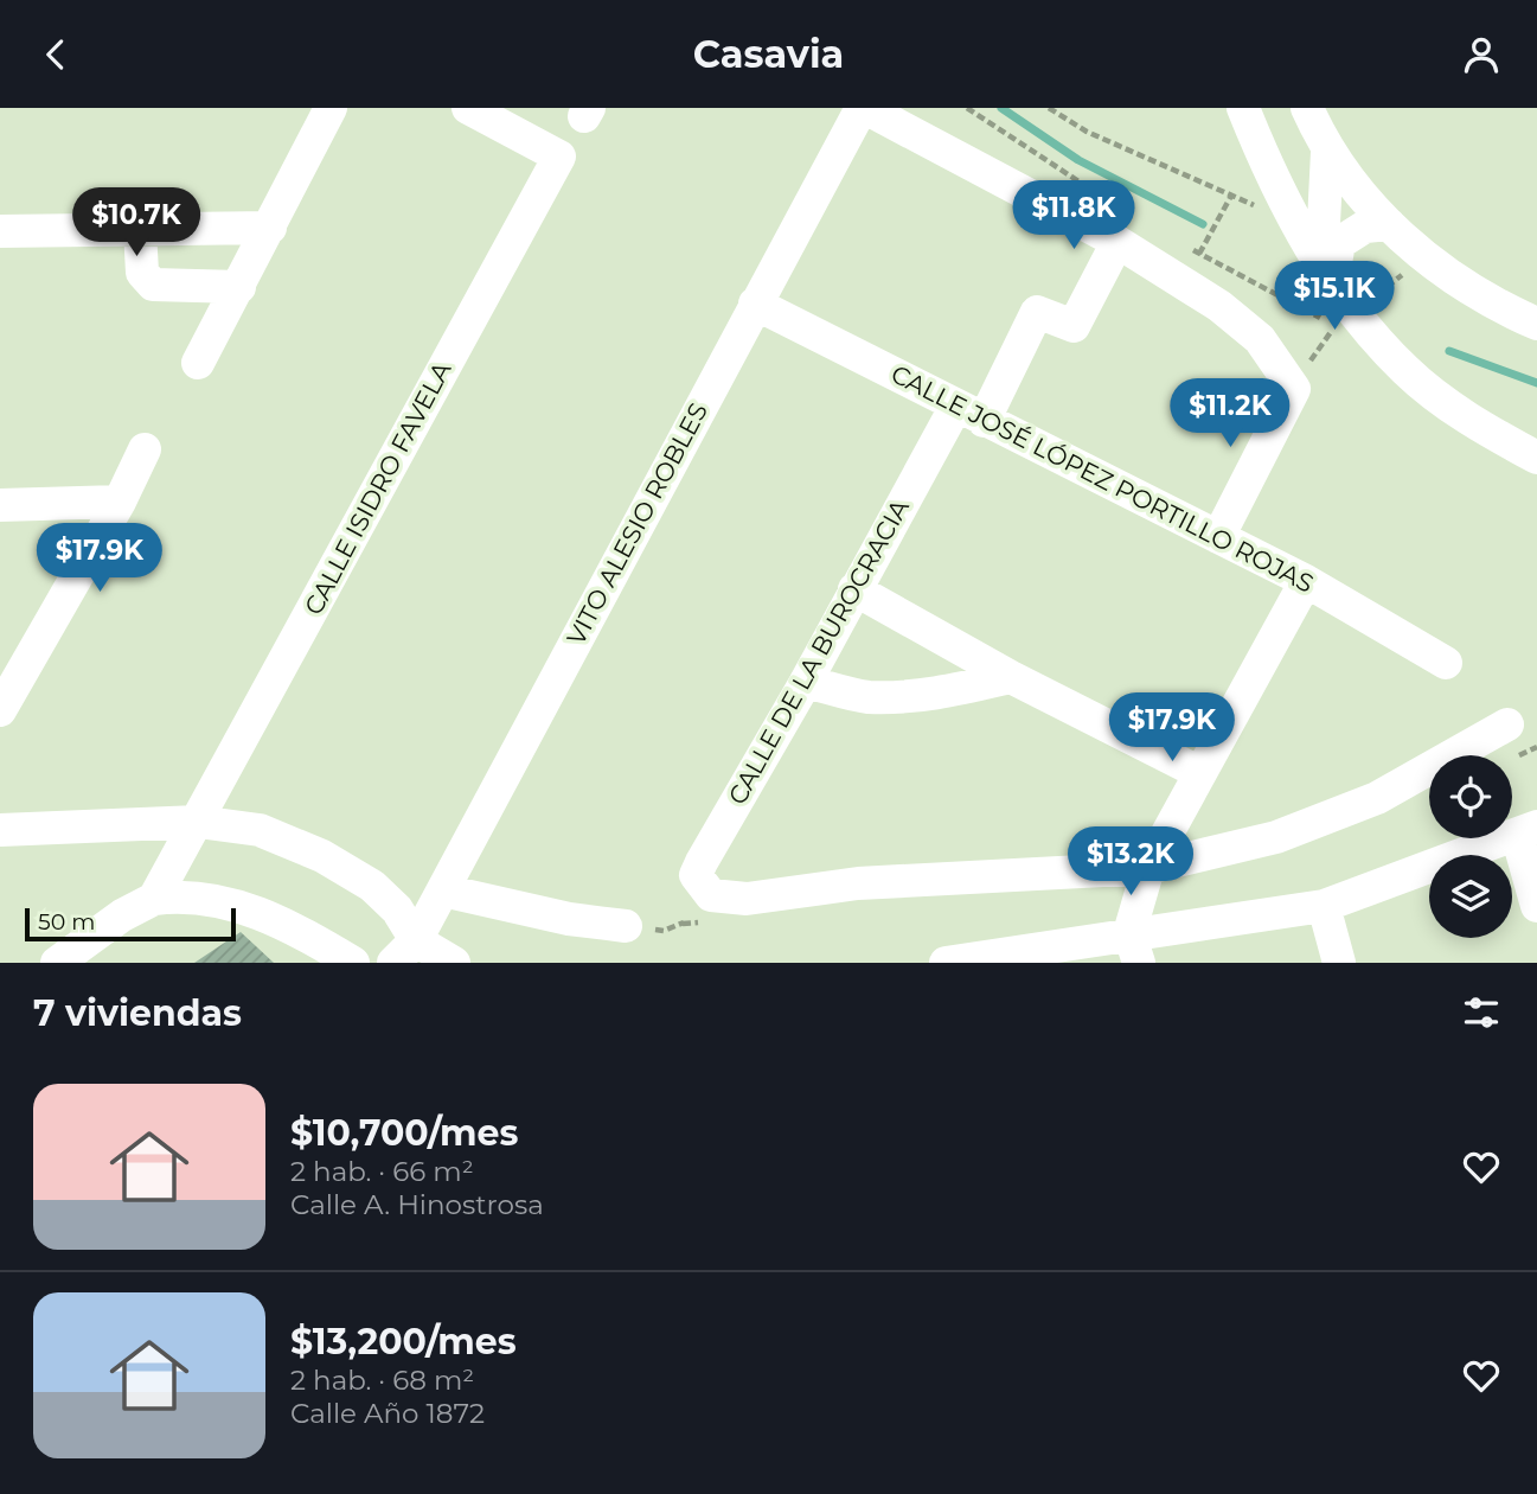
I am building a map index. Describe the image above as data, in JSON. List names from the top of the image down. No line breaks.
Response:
{"streets":{"street":["CALLE JOSÉ LÓPEZ PORTILLO ROJAS","CALLE ISIDRO FAVELA","VITO ALESIO ROBLES","CALLE DE LA BUROCRACIA"]},"crossings":[["CALLE JOSÉ LÓPEZ PORTILLO ROJAS","VITO ALESIO ROBLES"],["CALLE JOSÉ LÓPEZ PORTILLO ROJAS","CALLE DE LA BUROCRACIA"]],"scale_bar":"50 m","page":{"header":"Casavia","price":["$11.8K","$10.7K","$15.1K","$11.2K","$17.9K","$17.9K","$13.2K"],"scale":"50 m","heading":"7 viviendas","list":[{"name":"$10,700/mes","note":"2 hab. · 66 m² · Calle A. Hinostrosa"},{"name":"$13,200/mes","note":"2 hab. · 68 m² · Calle Año 1872"}]}}
